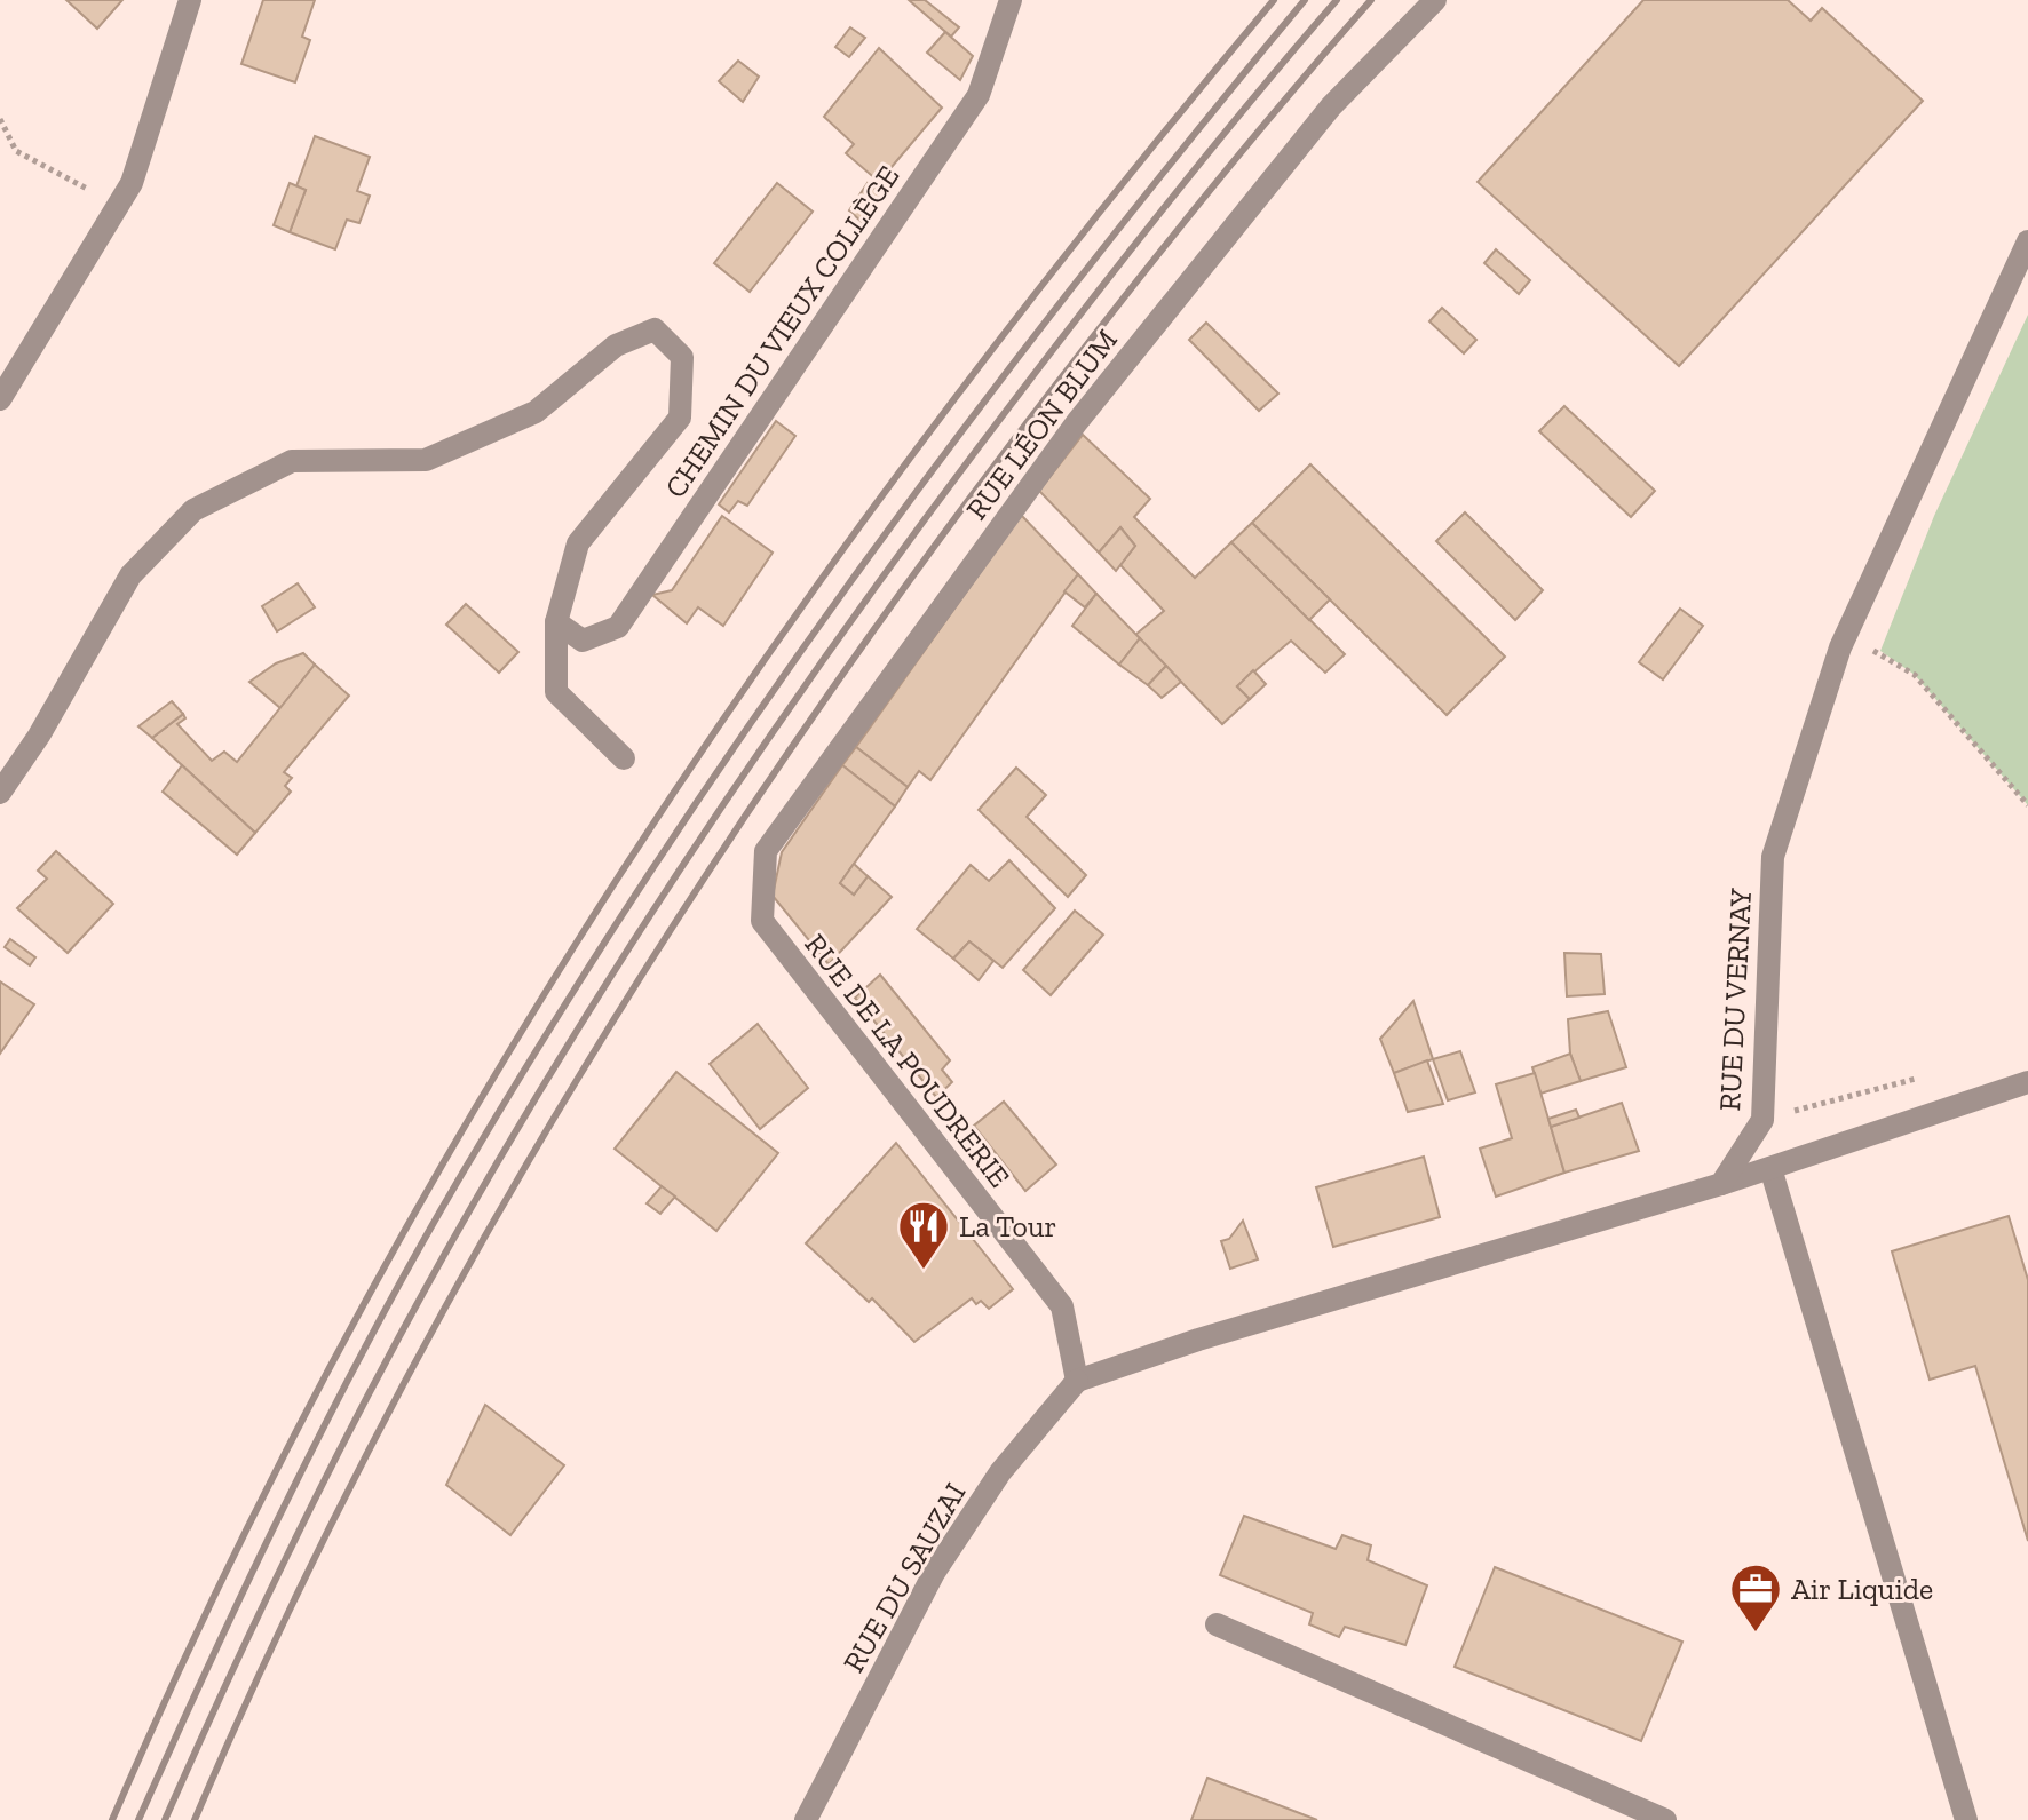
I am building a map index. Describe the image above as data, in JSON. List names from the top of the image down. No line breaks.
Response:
{"streets":{"street":["CHEMIN DU VIEUX COLLÈGE","RUE LÉON BLUM","RUE DU VERNAY","RUE DE LA POUDRERIE","RUE DU SAUZAI"]},"crossings":[["RUE LÉON BLUM","RUE DE LA POUDRERIE"],["RUE DE LA POUDRERIE","RUE DU SAUZAI"]],"places":{"restaurant":["La Tour"],"office":["Air Liquide"]}}
